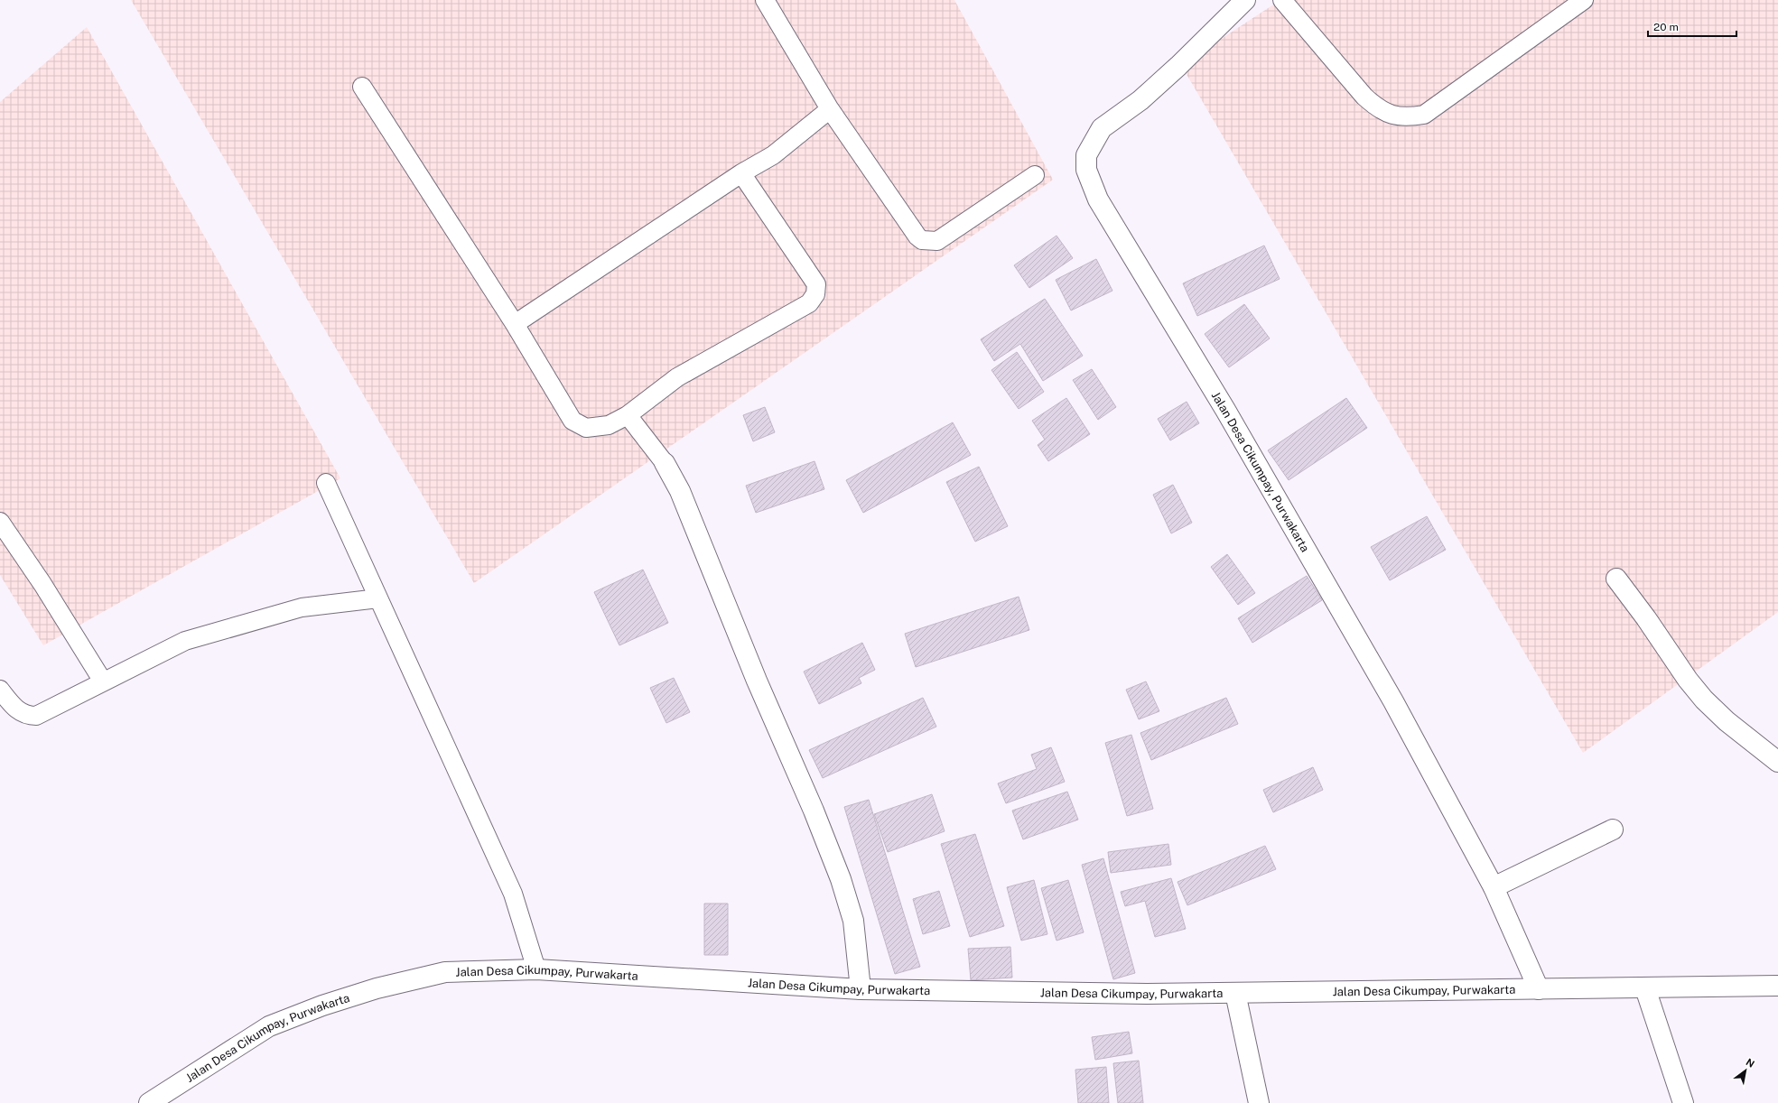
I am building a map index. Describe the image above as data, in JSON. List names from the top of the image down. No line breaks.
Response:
{"streets":{"street":["Jalan Desa Cikumpay, Purwakarta"]},"scale_bar":"20 m","north":"top right"}
